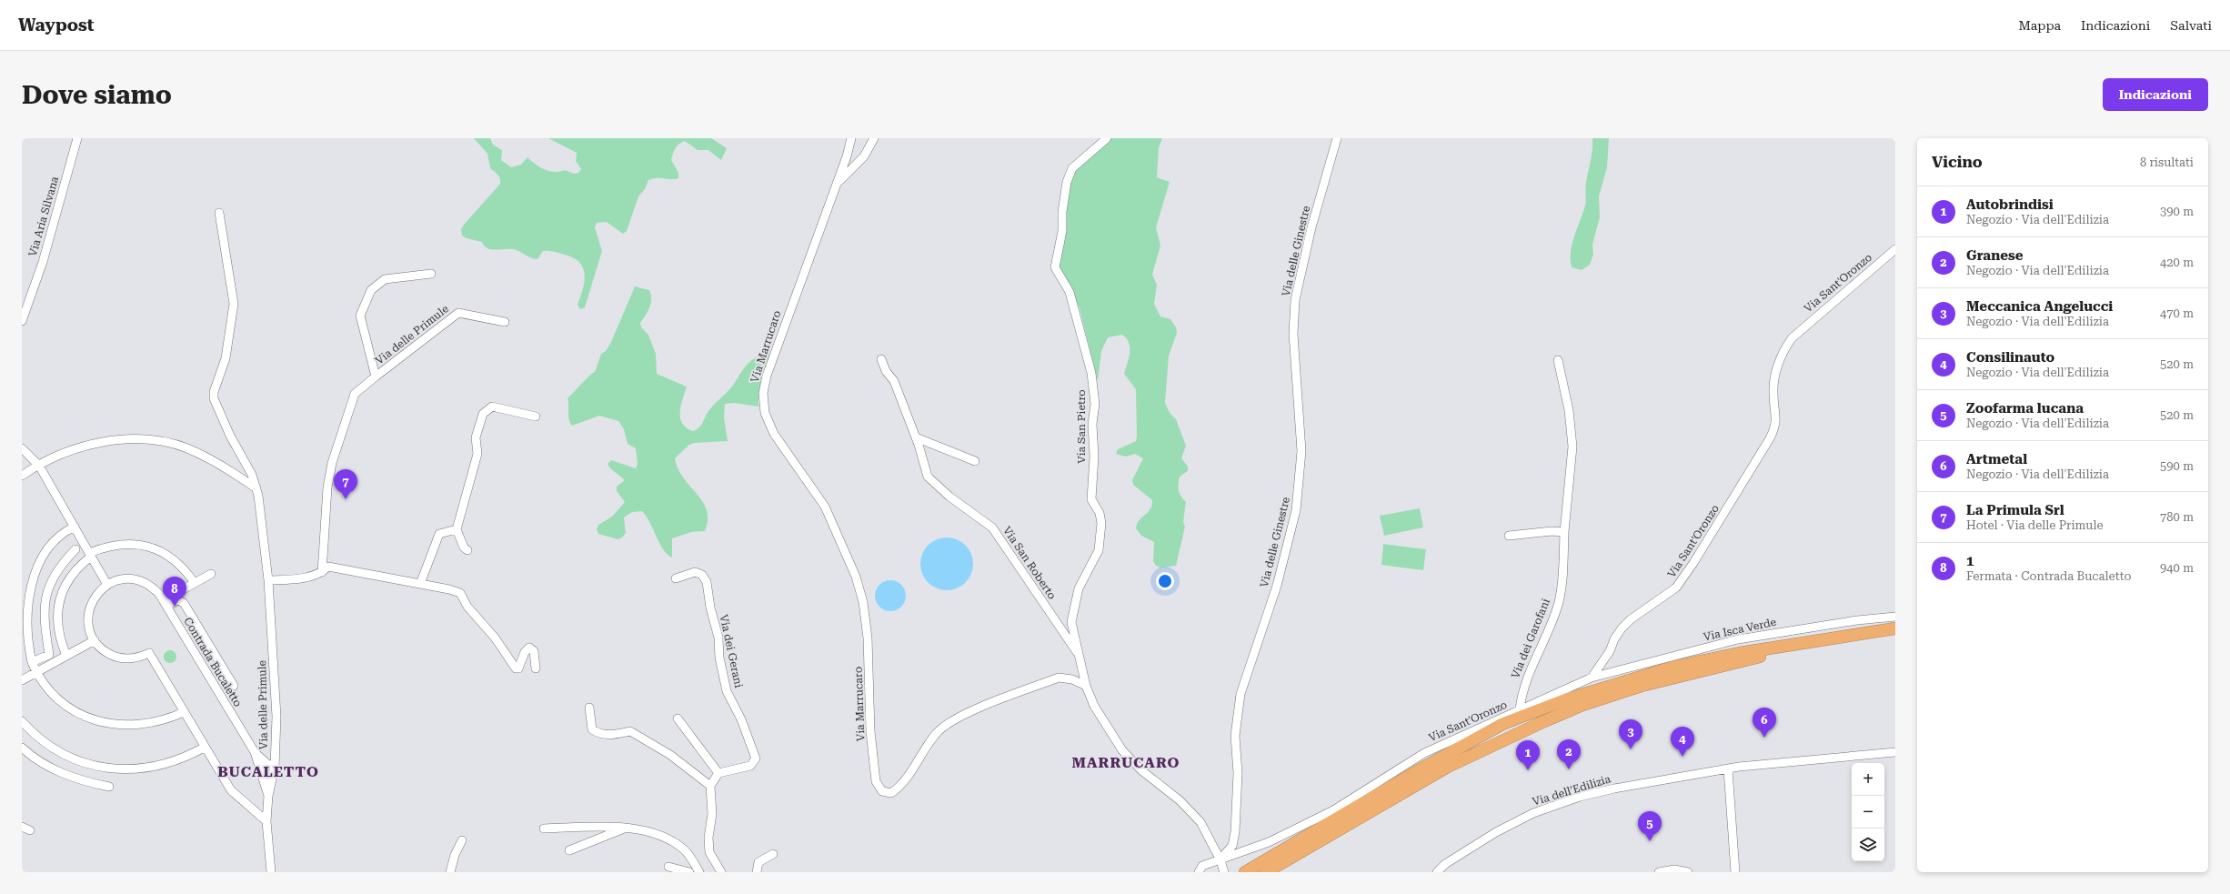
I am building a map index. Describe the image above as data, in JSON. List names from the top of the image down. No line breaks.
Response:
{"streets":{"street":["Via Aria Silvana","Via delle Ginestre","Via Sant'Oronzo","Via delle Primule","Via Marrucaro","Via San Pietro","Via San Roberto","Via Isca Verde","Via dei Garofani","Via dei Gerani","Contrada Bucaletto","Via dell'Edilizia"]},"crossings":[["Via delle Ginestre","Via Sant'Oronzo"],["Via Sant'Oronzo","Via Isca Verde"],["Via Sant'Oronzo","Via dei Garofani"],["Via Marrucaro","Via San Pietro"],["Via San Pietro","Via San Roberto"]],"districts":["MARRUCARO","BUCALETTO"],"page":{"header":"Waypost","nav":["Mappa","Indicazioni","Salvati"],"buttons":"Indicazioni","title":"Dove siamo","heading":["Vicino","8 risultati"],"list":[{"mark":"1","name":"Autobrindisi","note":"Negozio · Via dell'Edilizia","value":"390 m"},{"mark":"2","name":"Granese","note":"Negozio · Via dell'Edilizia","value":"420 m"},{"mark":"3","name":"Meccanica Angelucci","note":"Negozio · Via dell'Edilizia","value":"470 m"},{"mark":"4","name":"Consilinauto","note":"Negozio · Via dell'Edilizia","value":"520 m"},{"mark":"5","name":"Zoofarma lucana","note":"Negozio · Via dell'Edilizia","value":"520 m"},{"mark":"6","name":"Artmetal","note":"Negozio · Via dell'Edilizia","value":"590 m"},{"mark":"7","name":"La Primula Srl","note":"Hotel · Via delle Primule","value":"780 m"},{"mark":"8","name":"1","note":"Fermata · Contrada Bucaletto","value":"940 m"}],"pins":["7","8","6","3","4","2","1","5"],"map_buttons":["+","−"]}}
